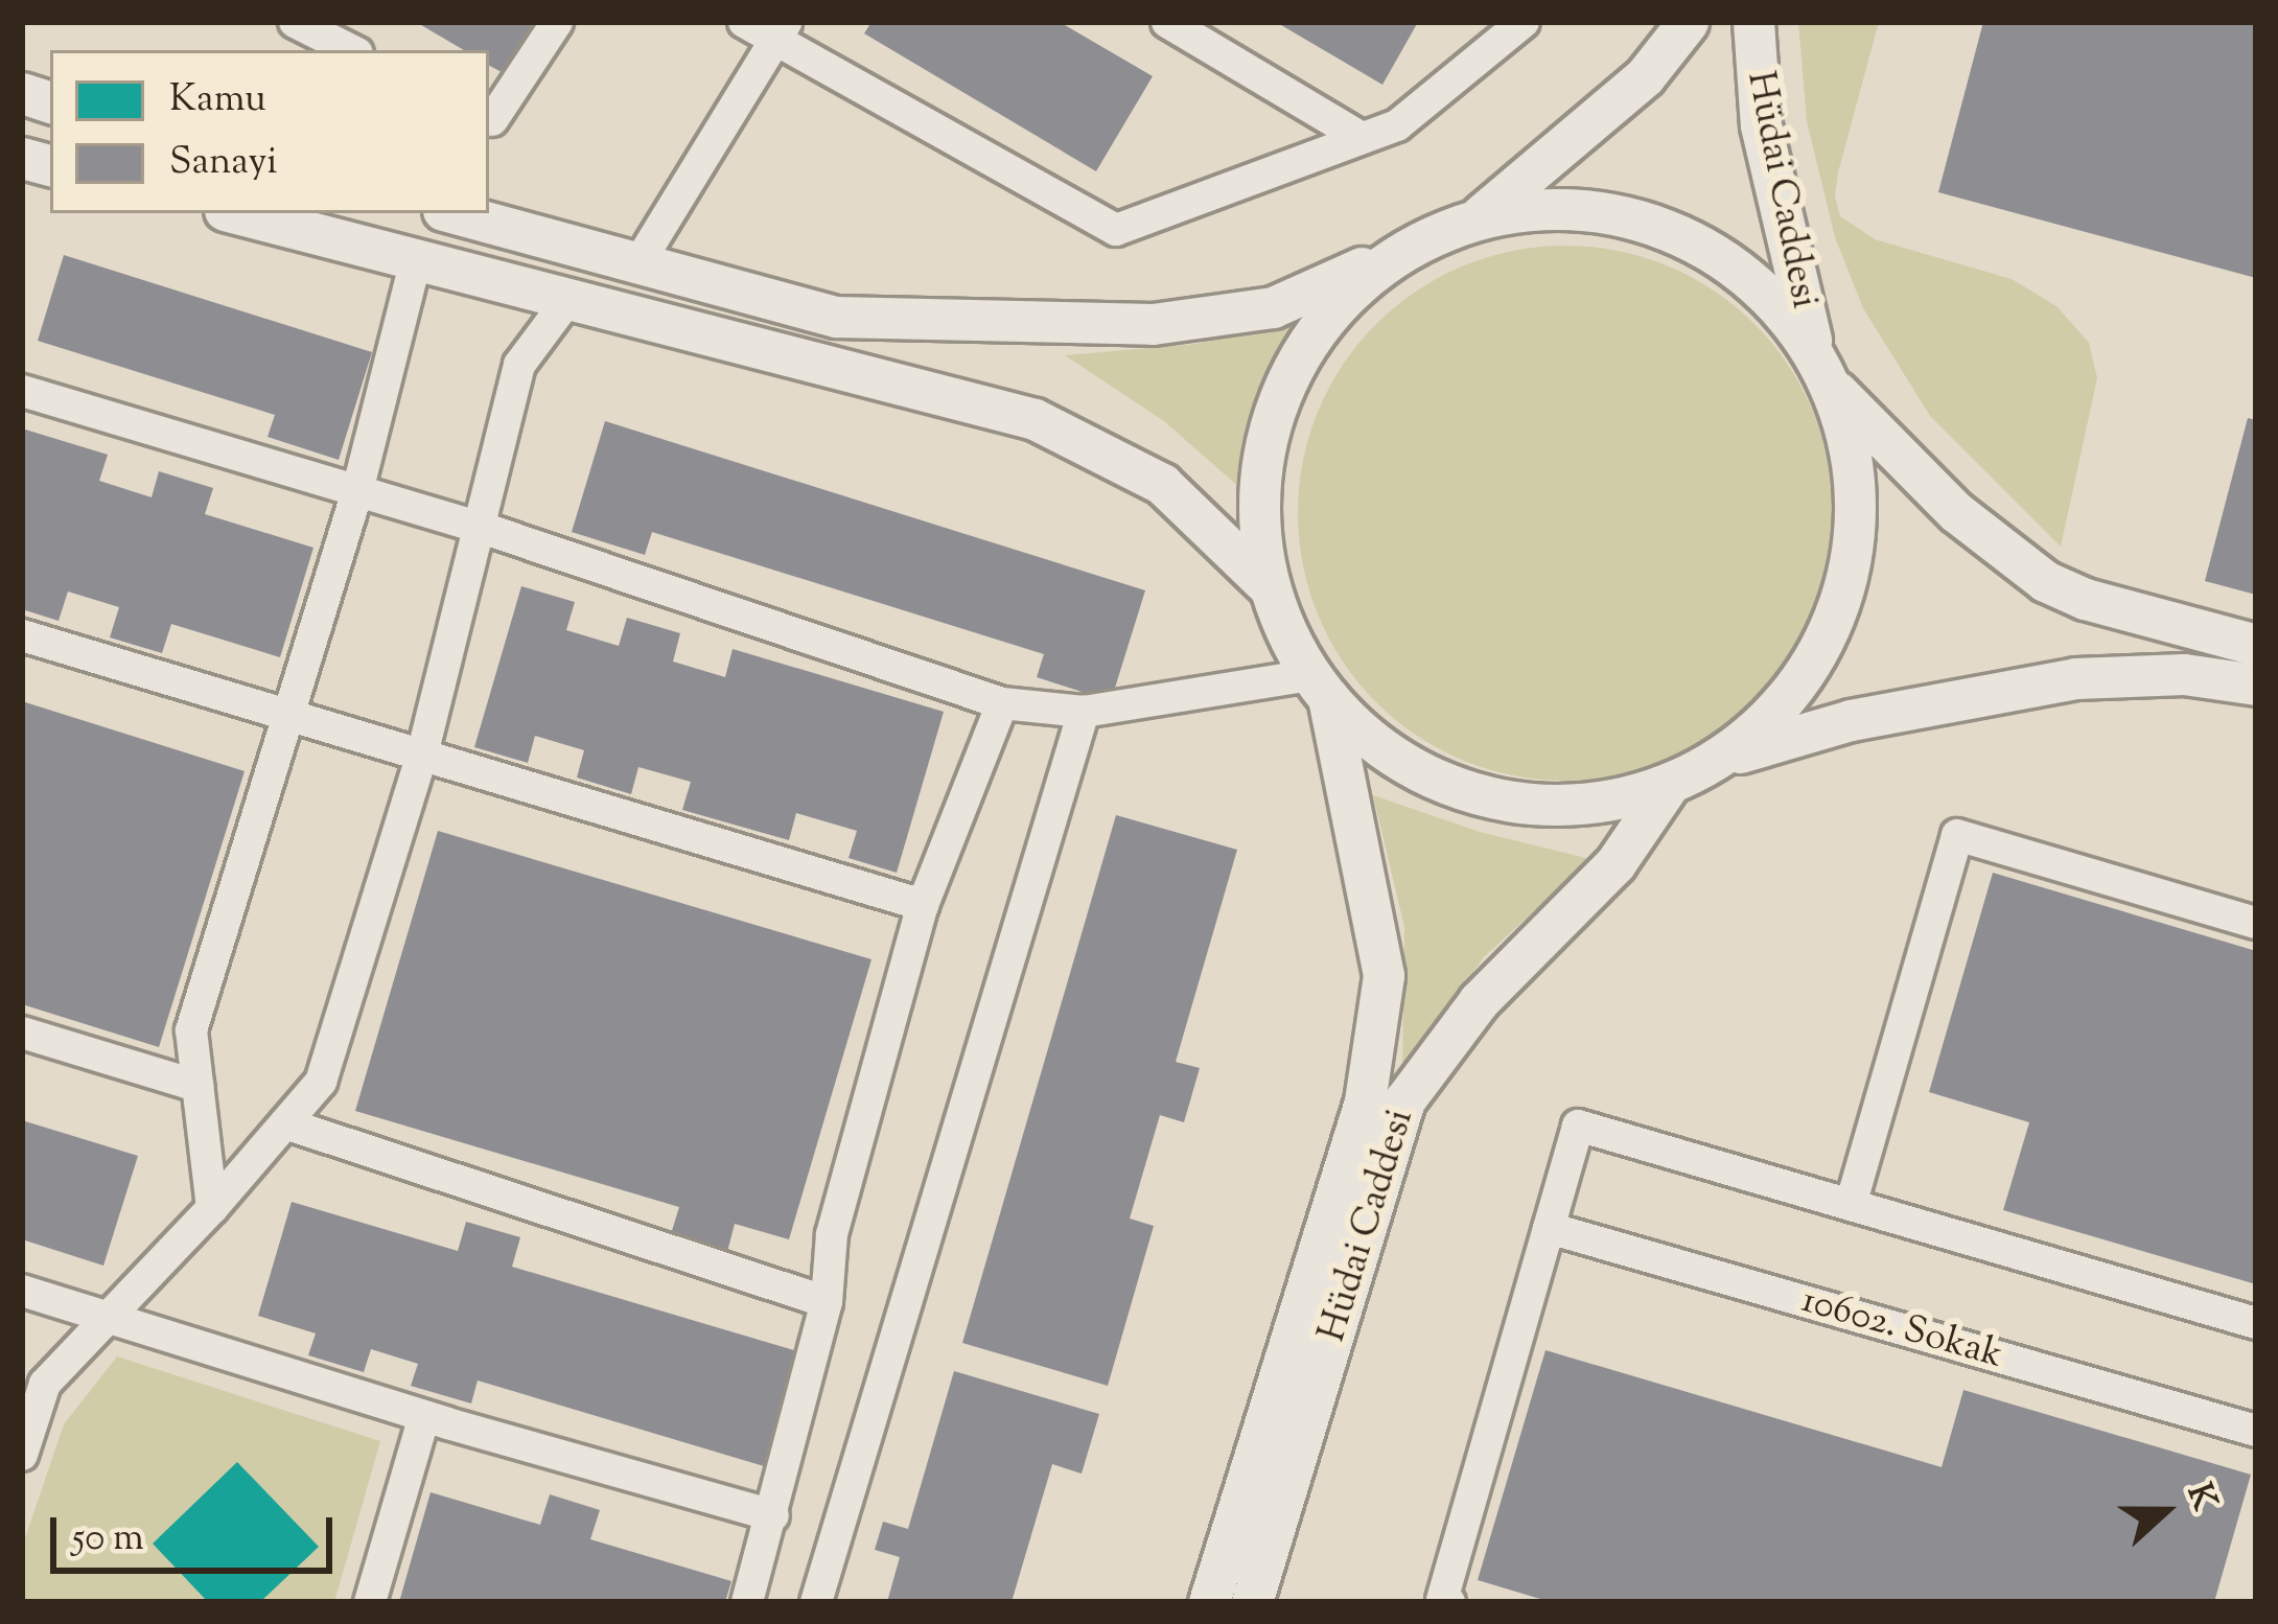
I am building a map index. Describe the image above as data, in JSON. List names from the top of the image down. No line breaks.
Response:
{"streets":{"street":["Hüdai Caddesi","10602. Sokak"]},"legend":["Kamu","Sanayi"],"scale_bar":"50 m","north":"right"}
